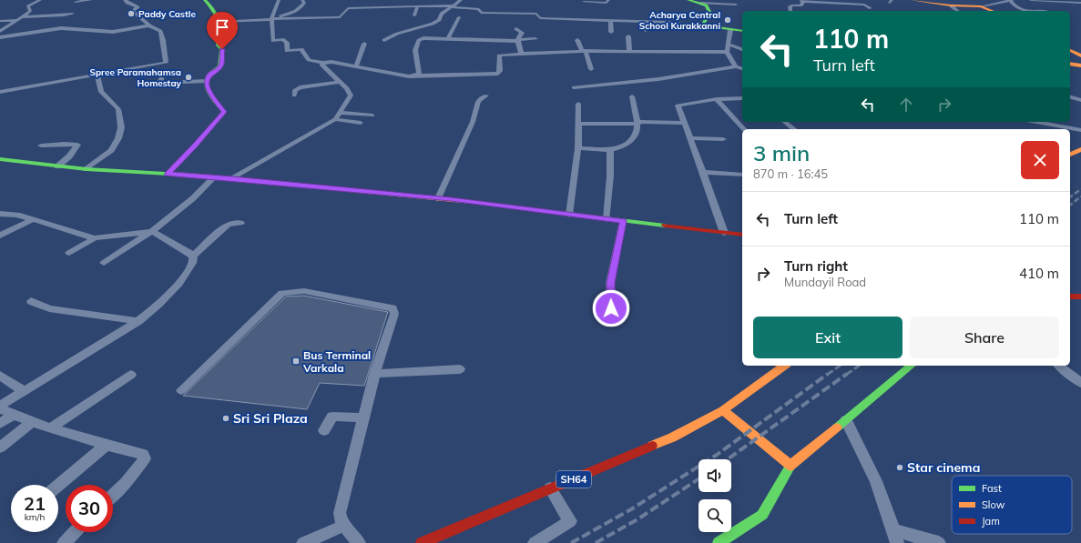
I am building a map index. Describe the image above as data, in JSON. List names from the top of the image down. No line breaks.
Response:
{"streets":{"main road":["SH64"]},"places":{"other":["Paddy Castle","Acharya Central School Kurakkanni","Spree Paramahamsa Homestay","Sri Sri Plaza","Star cinema"],"transit":["Bus Terminal Varkala"]},"legend":["Fast","Slow","Jam"],"page":{"turn":["110 m","Turn left"],"heading":["3 min","870 m · 16:45"],"list":[{"name":"Turn left","value":"110 m"},{"name":"Turn right","note":"Mundayil Road","value":"410 m"}],"buttons":["Exit","Share"],"speed":"21 km/h","limit":"30"}}
